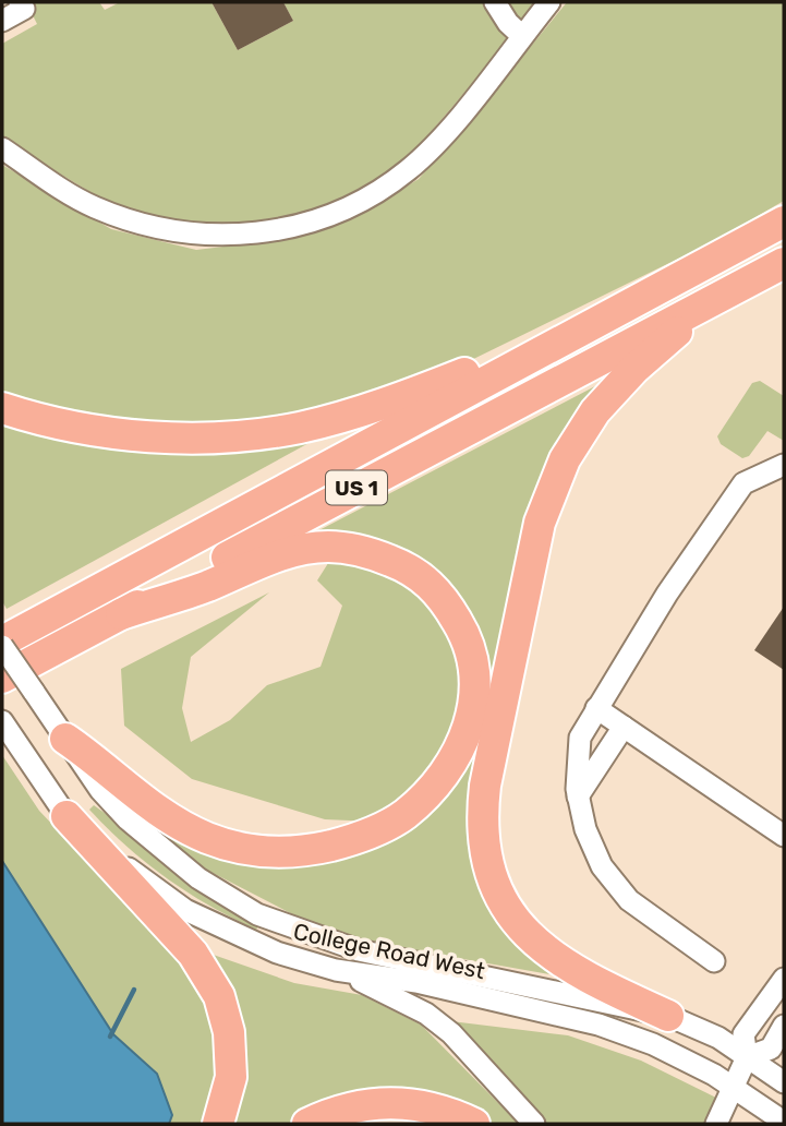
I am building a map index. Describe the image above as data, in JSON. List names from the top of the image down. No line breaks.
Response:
{"streets":{"highway":["US 1"],"street":["College Road West"]},"crossings":[["US 1","College Road West"]]}
